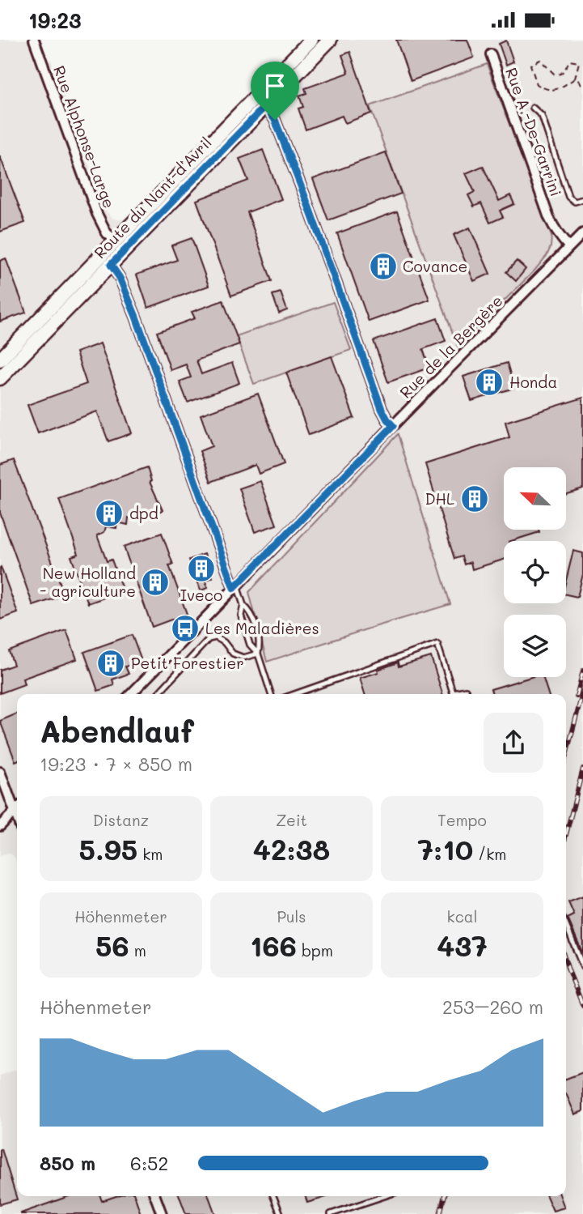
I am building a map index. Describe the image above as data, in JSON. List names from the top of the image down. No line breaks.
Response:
{"streets":{"main road":["Route du Nant-d'Avril"],"street":["Rue A.-De-Garrini","Rue Alphonse-Large","Rue de la Bergère"]},"crossings":[["Rue A.-De-Garrini","Rue de la Bergère"],["Rue Alphonse-Large","Route du Nant-d'Avril"]],"places":{"building":["Covance","Honda","DHL","dpd","Iveco","New Holland - agriculture","Petit Forestier"],"bus stop":["Les Maladières"]},"north":"top left","page":{"status":"19:23","heading":["Abendlauf","19:23 · 7 × 850 m"],"stats":[["Distanz","5.95 km"],["Zeit","42:38"],["Tempo","7:10 /km"],["Höhenmeter","56 m"],["Puls","166 bpm"],["kcal","437"]],"chart":["Höhenmeter","253–260 m"],"list":[{"name":"850 m","note":"6:52"}]}}
